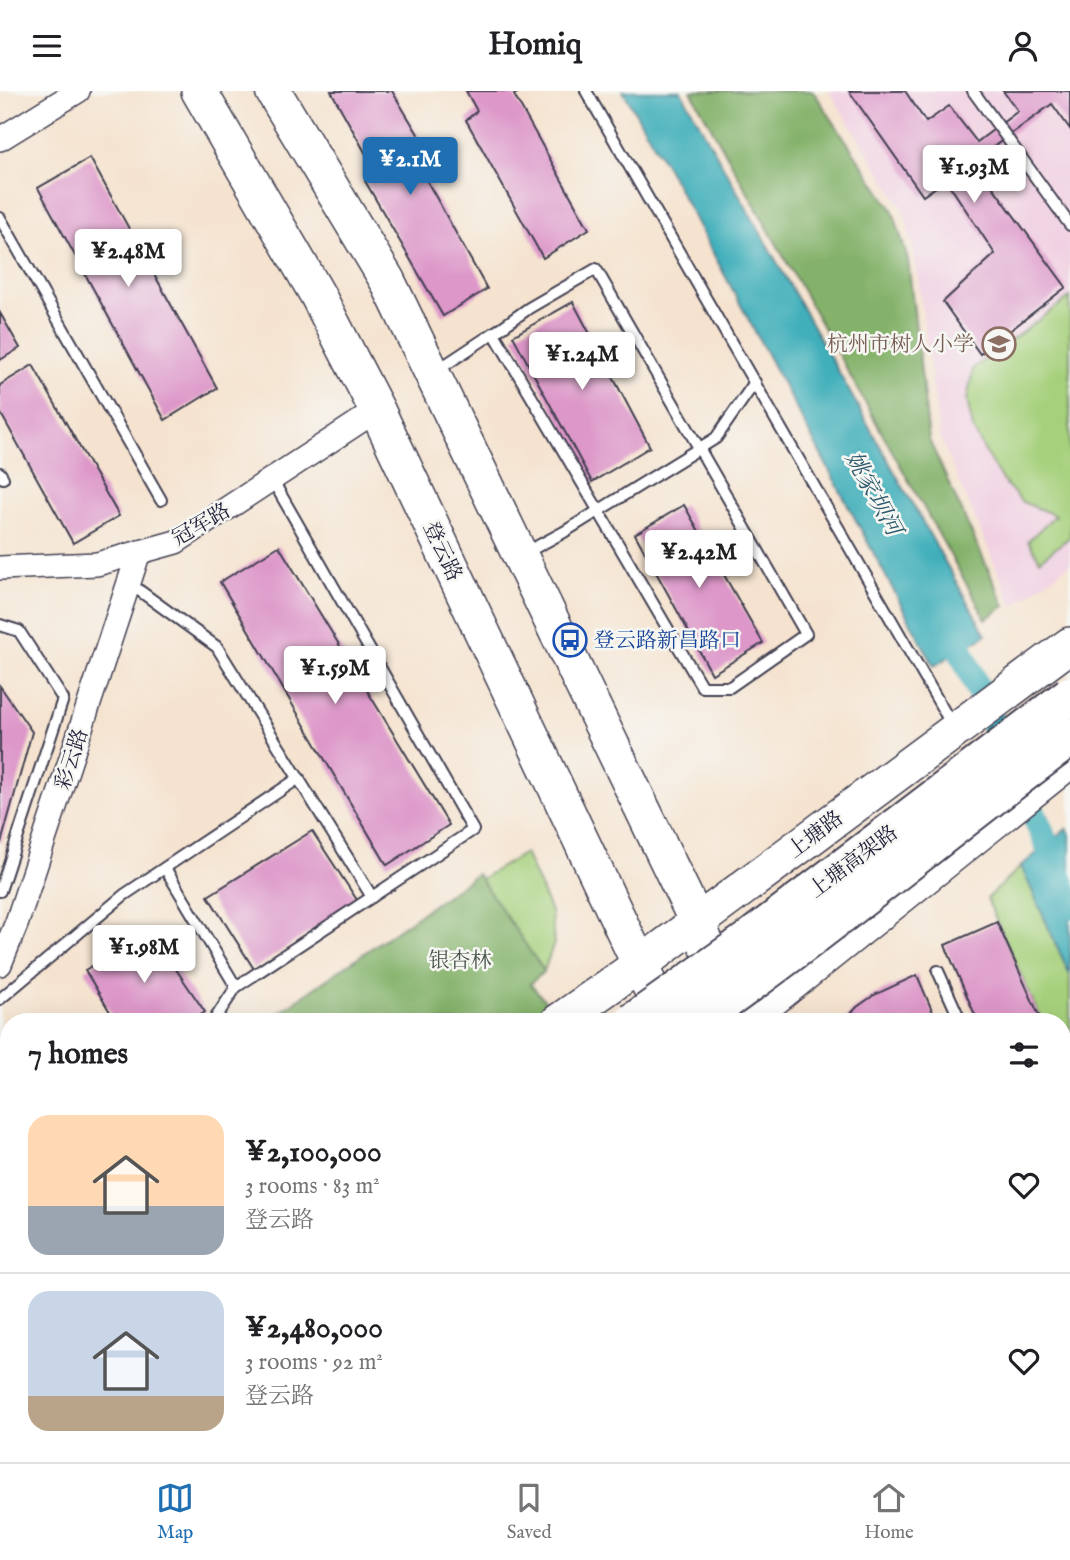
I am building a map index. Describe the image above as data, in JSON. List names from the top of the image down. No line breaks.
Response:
{"streets":{"highway":["上塘高架路"],"main road":["登云路","上塘路"],"street":["冠军路","彩云路"]},"crossings":[["冠军路","登云路"],["冠军路","彩云路"],["登云路","上塘路"]],"water":["姚家坝河"],"parks":["银杏林"],"places":{"school or university":["杭州市树人小学"],"bus stop":["登云路新昌路口"]},"page":{"header":"Homiq","price":["¥2.1M","¥1.93M","¥2.48M","¥1.24M","¥2.42M","¥1.59M","¥1.98M"],"heading":"7 homes","list":[{"name":"¥2,100,000","note":"3 rooms · 83 m² · 登云路"},{"name":"¥2,480,000","note":"3 rooms · 92 m² · 登云路"}],"tabs":["Map","Saved","Home"]}}
